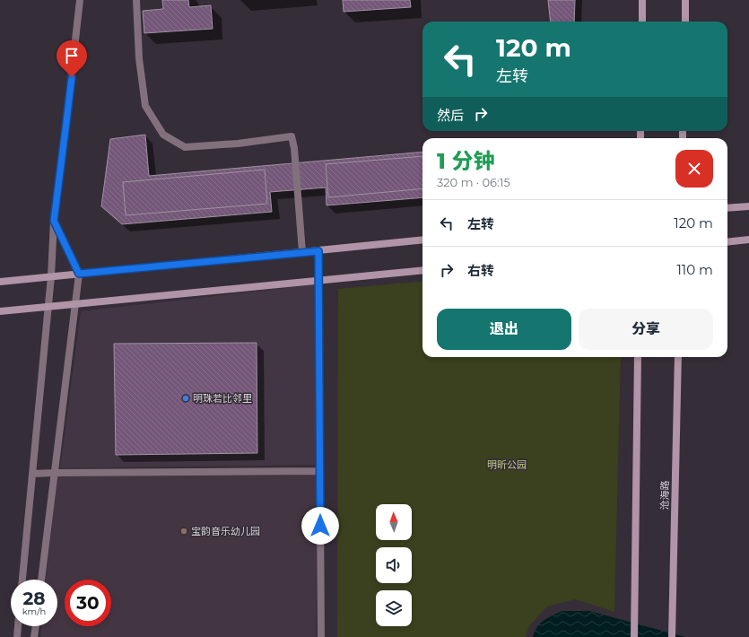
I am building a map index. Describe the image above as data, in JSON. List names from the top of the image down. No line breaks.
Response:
{"streets":{"main road":["沧海路"]},"parks":["明昕公园"],"places":["明珠若比邻里","宝韵音乐幼儿园"],"north":"top","page":{"turn":["120 m","左转"],"then":"然后","heading":["1 分钟","320 m · 06:15"],"list":[{"name":"左转","value":"120 m"},{"name":"右转","value":"110 m"}],"buttons":["退出","分享"],"speed":"28 km/h","limit":"30"}}
